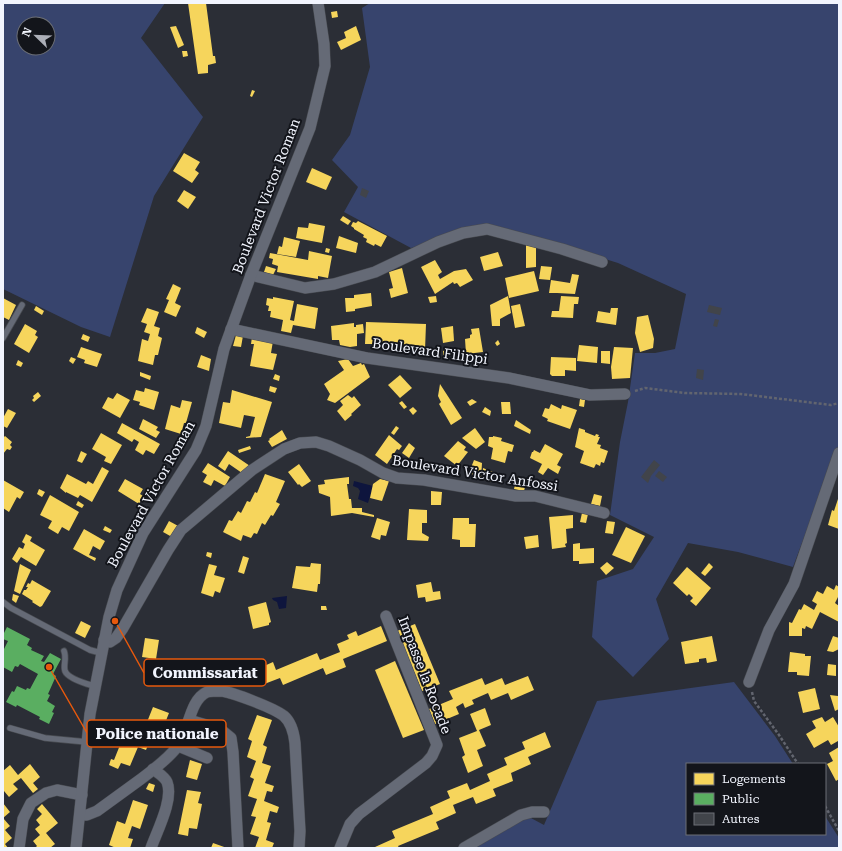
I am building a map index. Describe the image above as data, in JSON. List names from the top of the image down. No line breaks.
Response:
{"streets":{"street":["Boulevard Victor Roman","Boulevard Filippi","Boulevard Victor Anfossi","Impasse la Rocade"]},"crossings":[["Boulevard Victor Roman","Boulevard Filippi"],["Boulevard Victor Roman","Boulevard Victor Anfossi"]],"places":["Commissariat","Police nationale"],"legend":["Logements","Public","Autres"],"north":"top left"}
